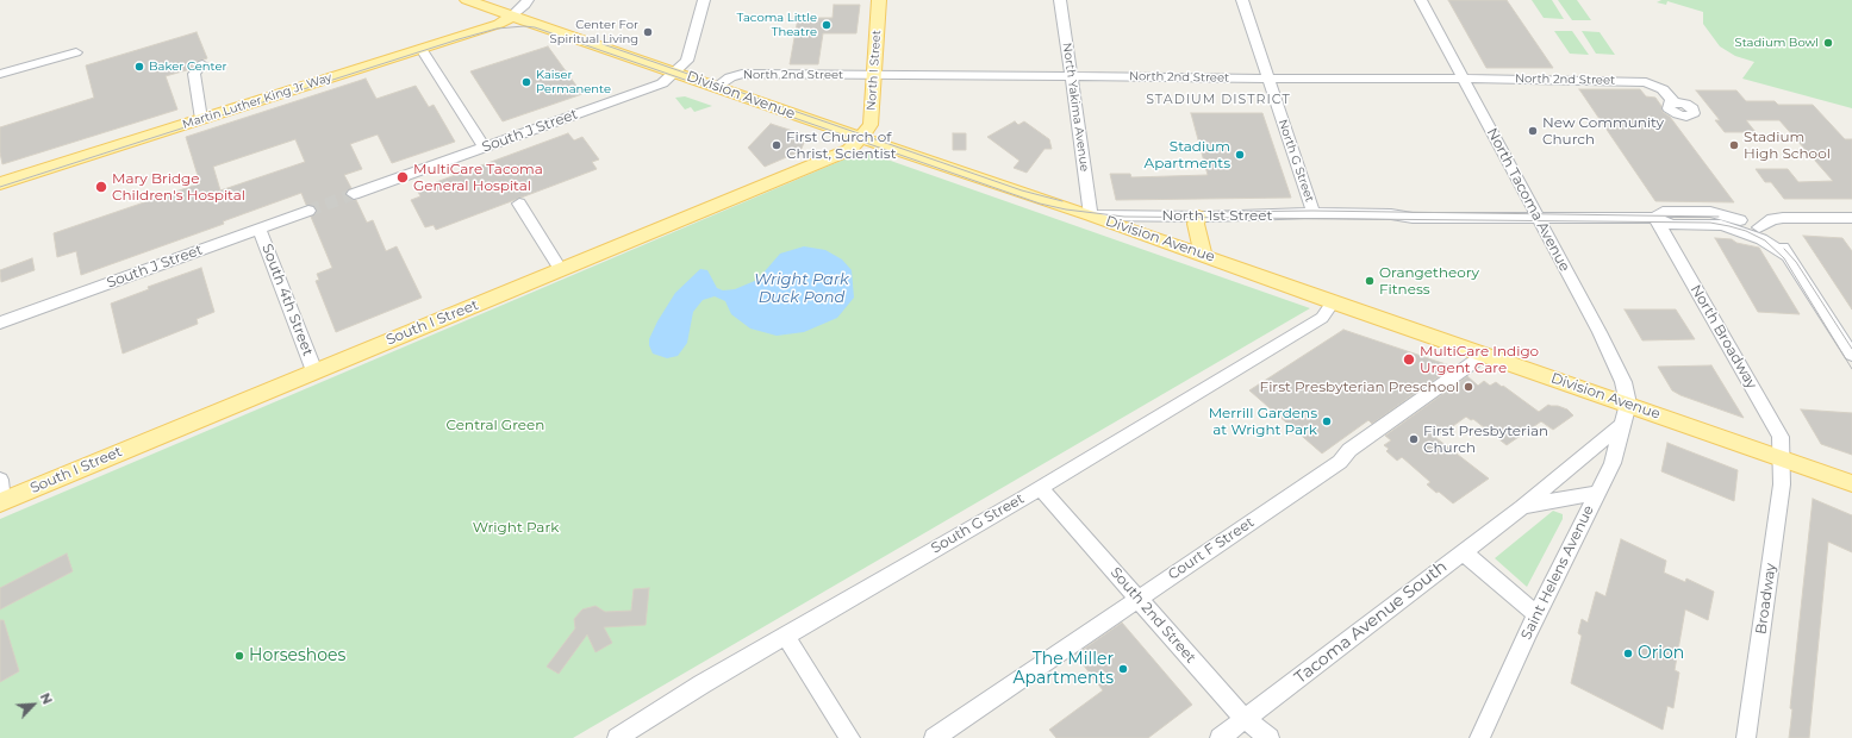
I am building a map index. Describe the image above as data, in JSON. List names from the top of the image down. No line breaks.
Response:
{"streets":{"main road":["North I Street","Division Avenue","Martin Luther King Jr Way","South I Street"],"street":["North 2nd Street","North Yakima Avenue","South J Street","North G Street","North Tacoma Avenue","North 1st Street","South 4th Street","North Broadway","South G Street","Court F Street","Saint Helens Avenue","Broadway","South 2nd Street","Tacoma Avenue South"]},"crossings":[["North I Street","North 2nd Street"],["North I Street","Division Avenue"],["North I Street","South I Street"],["North 2nd Street","Division Avenue"],["North 2nd Street","North Yakima Avenue"],["North 2nd Street","North G Street"],["North 2nd Street","North Tacoma Avenue"],["Division Avenue","Martin Luther King Jr Way"],["Division Avenue","North Yakima Avenue"],["Division Avenue","South J Street"],["Division Avenue","North Tacoma Avenue"],["Division Avenue","North 1st Street"],["Division Avenue","South I Street"],["Division Avenue","North Broadway"],["Division Avenue","South G Street"],["Division Avenue","Court F Street"],["Division Avenue","Saint Helens Avenue"],["Division Avenue","Broadway"],["North Yakima Avenue","North 1st Street"],["South J Street","South 4th Street"],["North G Street","North 1st Street"],["North Tacoma Avenue","North 1st Street"],["North Tacoma Avenue","Saint Helens Avenue"],["North 1st Street","North Broadway"],["South 4th Street","South I Street"],["North Broadway","Broadway"],["South G Street","South 2nd Street"],["Court F Street","South 2nd Street"],["Saint Helens Avenue","Tacoma Avenue South"],["South 2nd Street","Tacoma Avenue South"]],"districts":["STADIUM DISTRICT"],"water":["Wright Park Duck Pond"],"parks":["Central Green","Wright Park"],"places":["Tacoma Little Theatre","Center For Spiritual Living","Stadium Bowl","Baker Center","Kaiser Permanente","New Community Church","First Church of Christ, Scientist","Stadium High School","Stadium Apartments","MultiCare Tacoma General Hospital","Mary Bridge Children's Hospital","Orangetheory Fitness","MultiCare Indigo Urgent Care","First Presbyterian Preschool","Merrill Gardens at Wright Park","First Presbyterian Church","Orion","Horseshoes","The Miller Apartments"],"north":"top right"}
